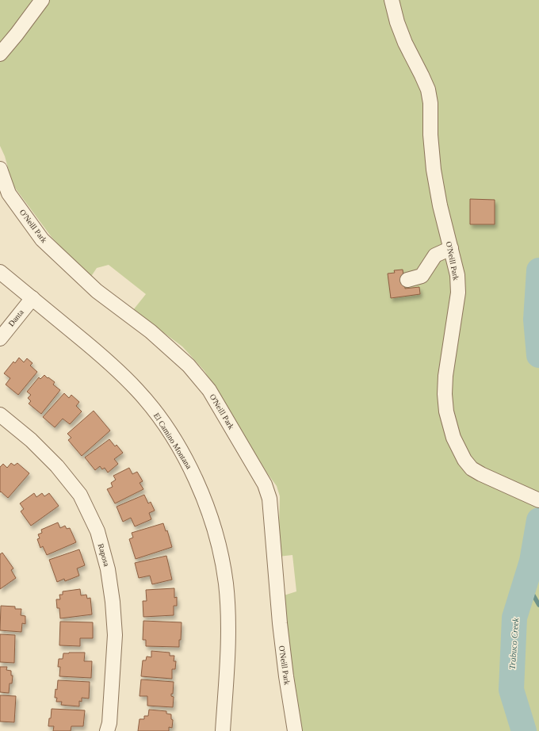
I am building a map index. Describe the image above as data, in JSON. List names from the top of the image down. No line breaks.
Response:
{"streets":{"street":["O'Neill Park","Danta","El Camino Montana","Raposa"]},"crossings":[["Danta","El Camino Montana"]],"water":["Trabuco Creek"]}
